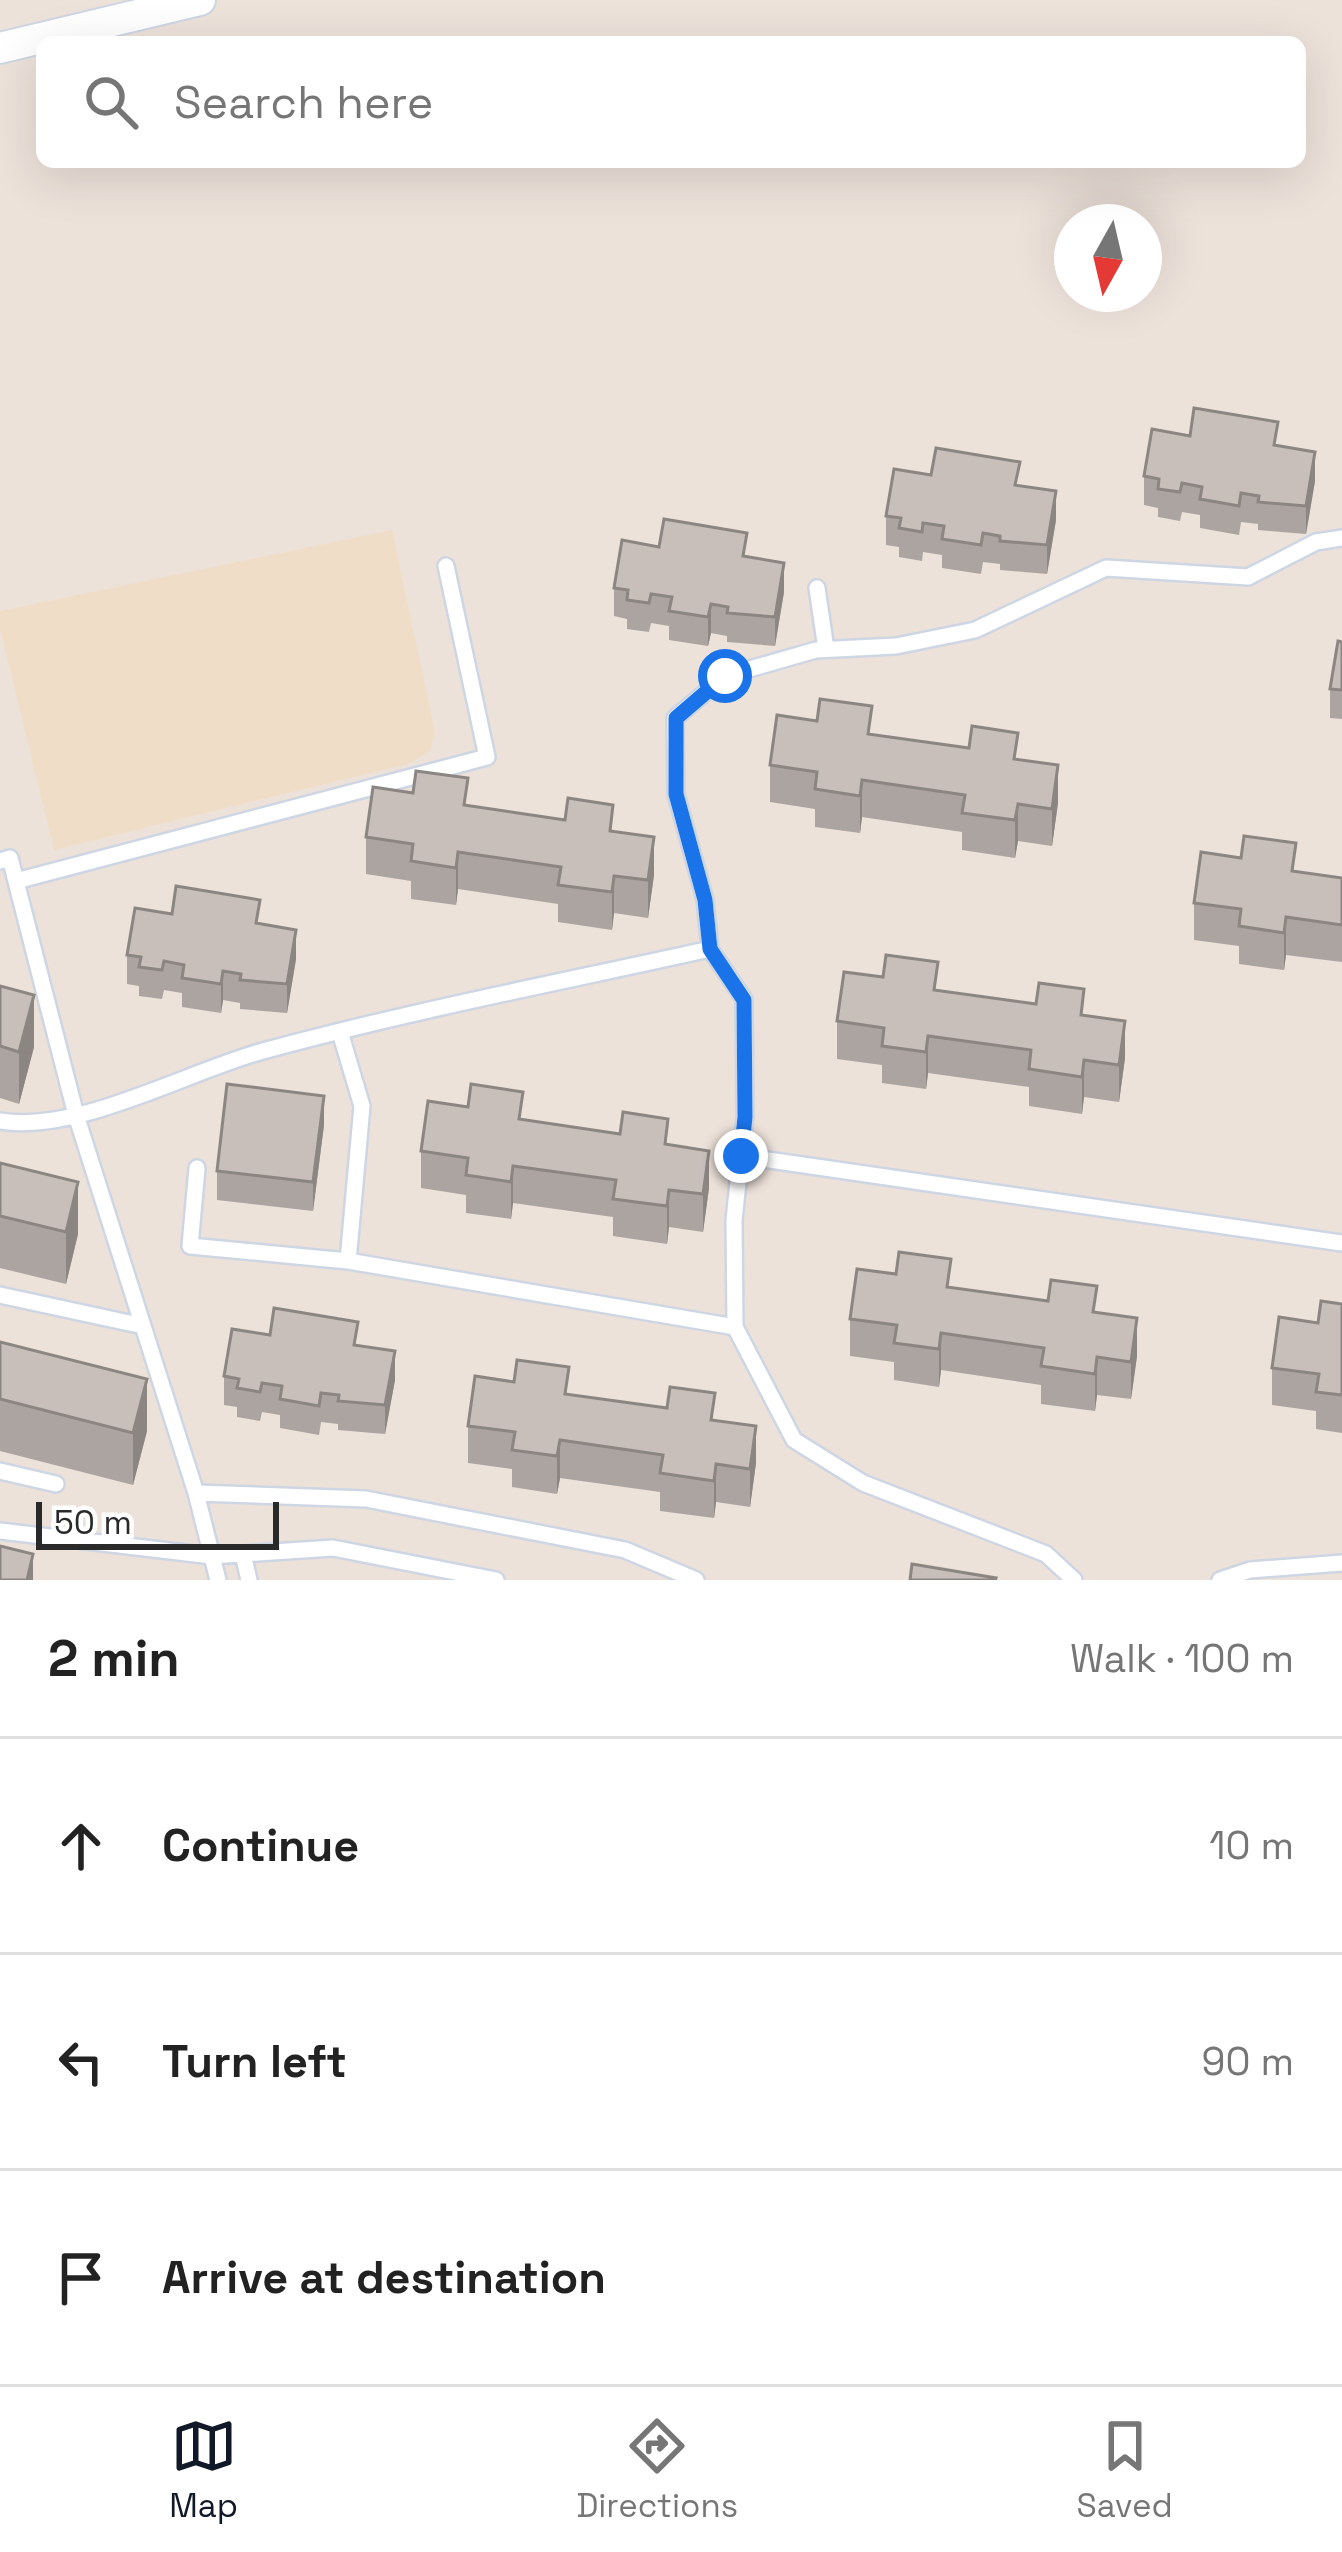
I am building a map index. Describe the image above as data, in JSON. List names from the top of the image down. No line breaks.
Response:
{"scale_bar":"50 m","north":"bottom","page":{"search":"Search here","scale":"50 m","heading":["2 min","Walk · 100 m"],"list":[["Continue","10 m"],["Turn left","90 m"],"Arrive at destination"],"nav":["Map","Directions","Saved"]}}
